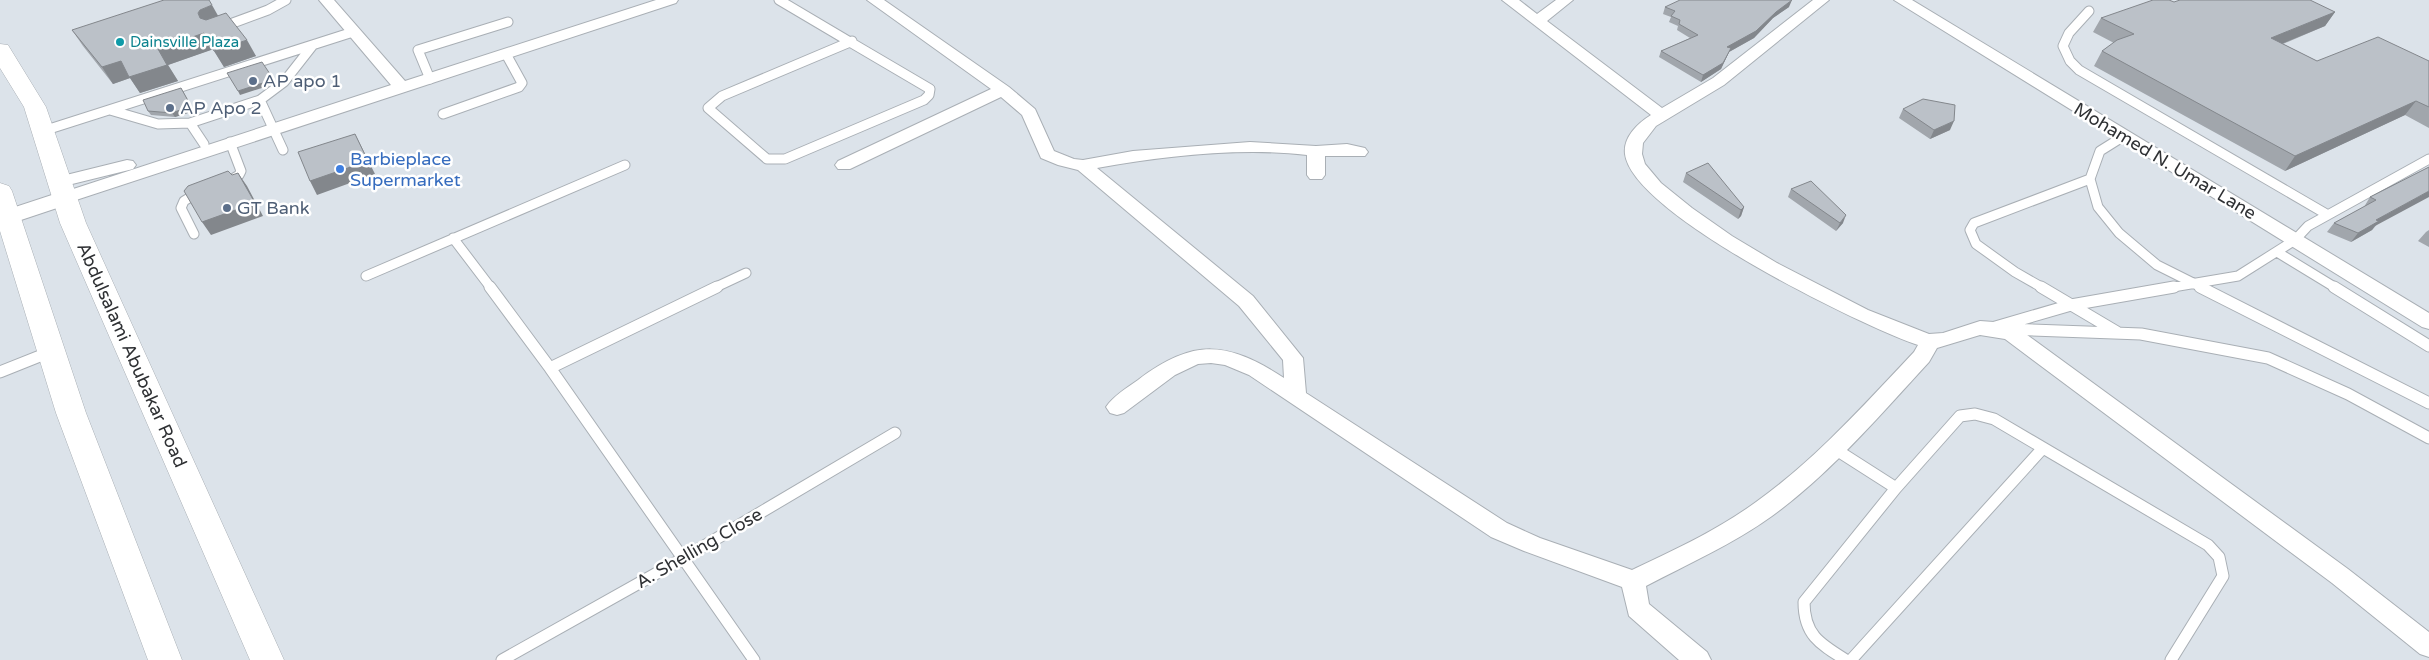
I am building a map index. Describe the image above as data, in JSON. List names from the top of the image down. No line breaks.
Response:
{"streets":{"main road":["Abdulsalami Abubakar Road"],"street":["Mohamed N. Umar Lane"],"lane":["A. Shelling Close"]},"places":["Dainsville Plaza","AP apo 1","AP Apo 2","Barbieplace Supermarket","GT Bank"]}
